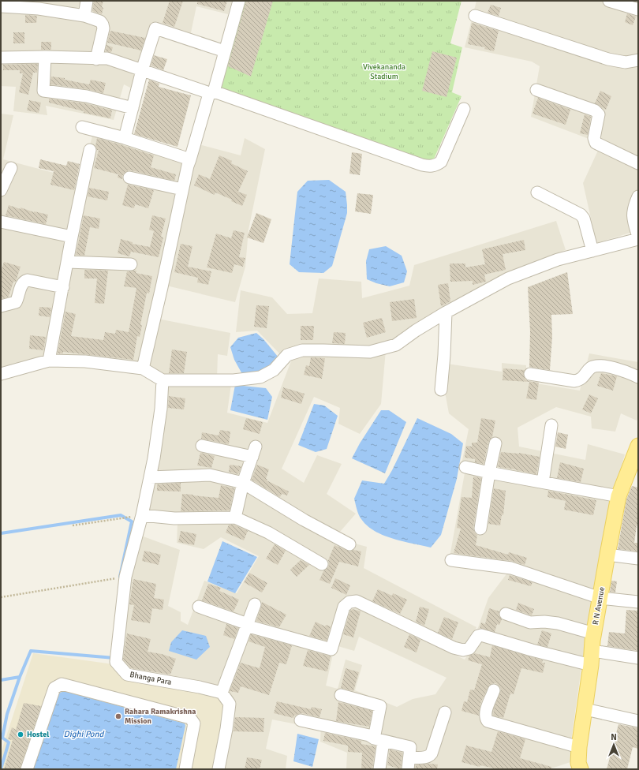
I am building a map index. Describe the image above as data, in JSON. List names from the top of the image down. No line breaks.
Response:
{"streets":{"main road":["R N Avenue"],"street":["Bhanga Para"]},"water":["Dighi Pond"],"parks":["Vivekananda Stadium"],"places":["Rahara Ramakrishna Mission","Hostel"],"north":"top"}
